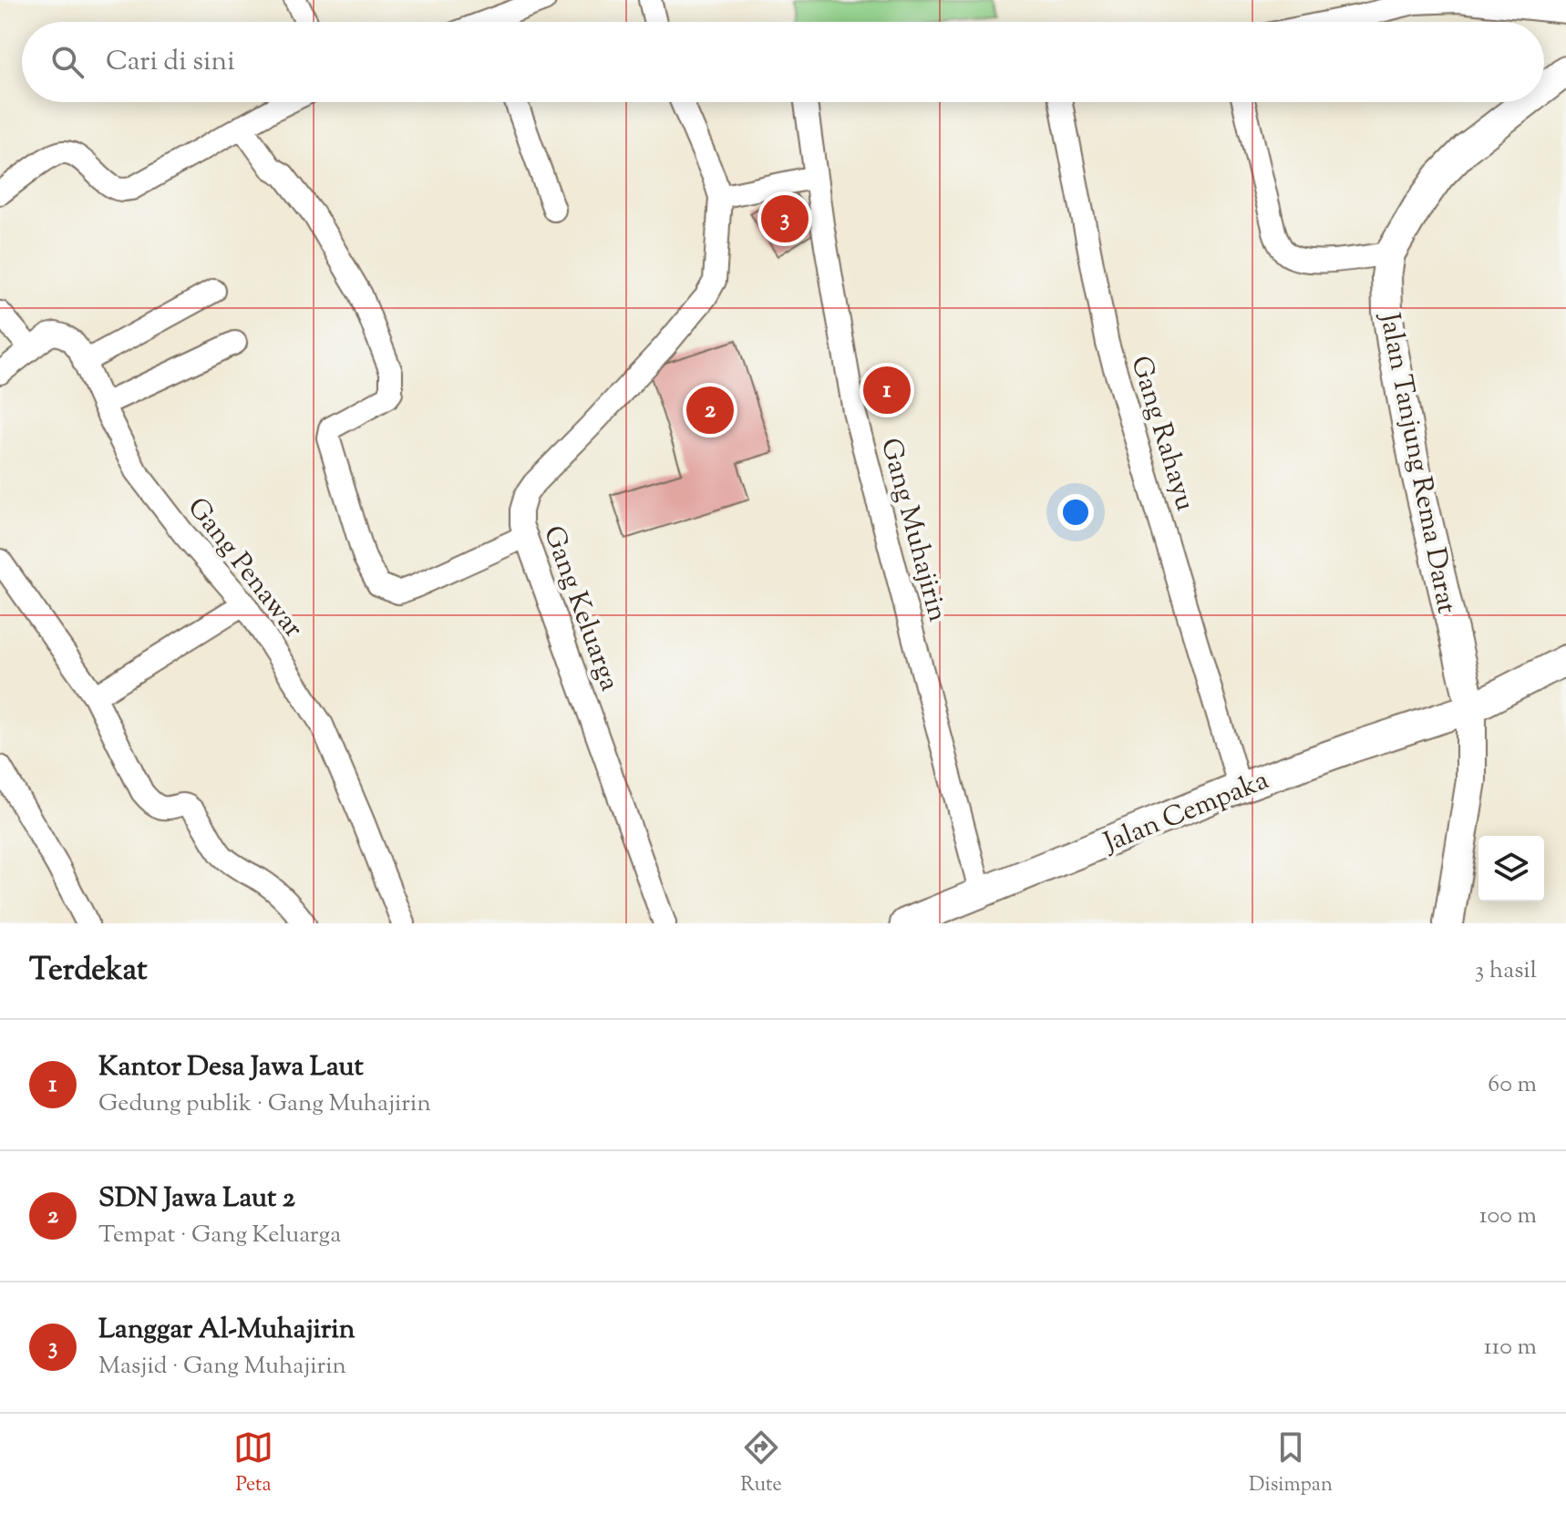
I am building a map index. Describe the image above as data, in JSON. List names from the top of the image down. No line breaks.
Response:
{"streets":{"street":["Gang Rahayu","Jalan Tanjung Rema Darat","Gang Muhajirin","Gang Penawar","Gang Keluarga","Jalan Cempaka"]},"crossings":[["Gang Rahayu","Jalan Cempaka"],["Jalan Tanjung Rema Darat","Jalan Cempaka"],["Gang Muhajirin","Jalan Cempaka"]],"page":{"search":"Cari di sini","pins":["3","1","2"],"heading":["Terdekat","3 hasil"],"list":[{"mark":"1","name":"Kantor Desa Jawa Laut","note":"Gedung publik · Gang Muhajirin","value":"60 m"},{"mark":"2","name":"SDN Jawa Laut 2","note":"Tempat · Gang Keluarga","value":"100 m"},{"mark":"3","name":"Langgar Al-Muhajirin","note":"Masjid · Gang Muhajirin","value":"110 m"}],"nav":["Peta","Rute","Disimpan"]}}
